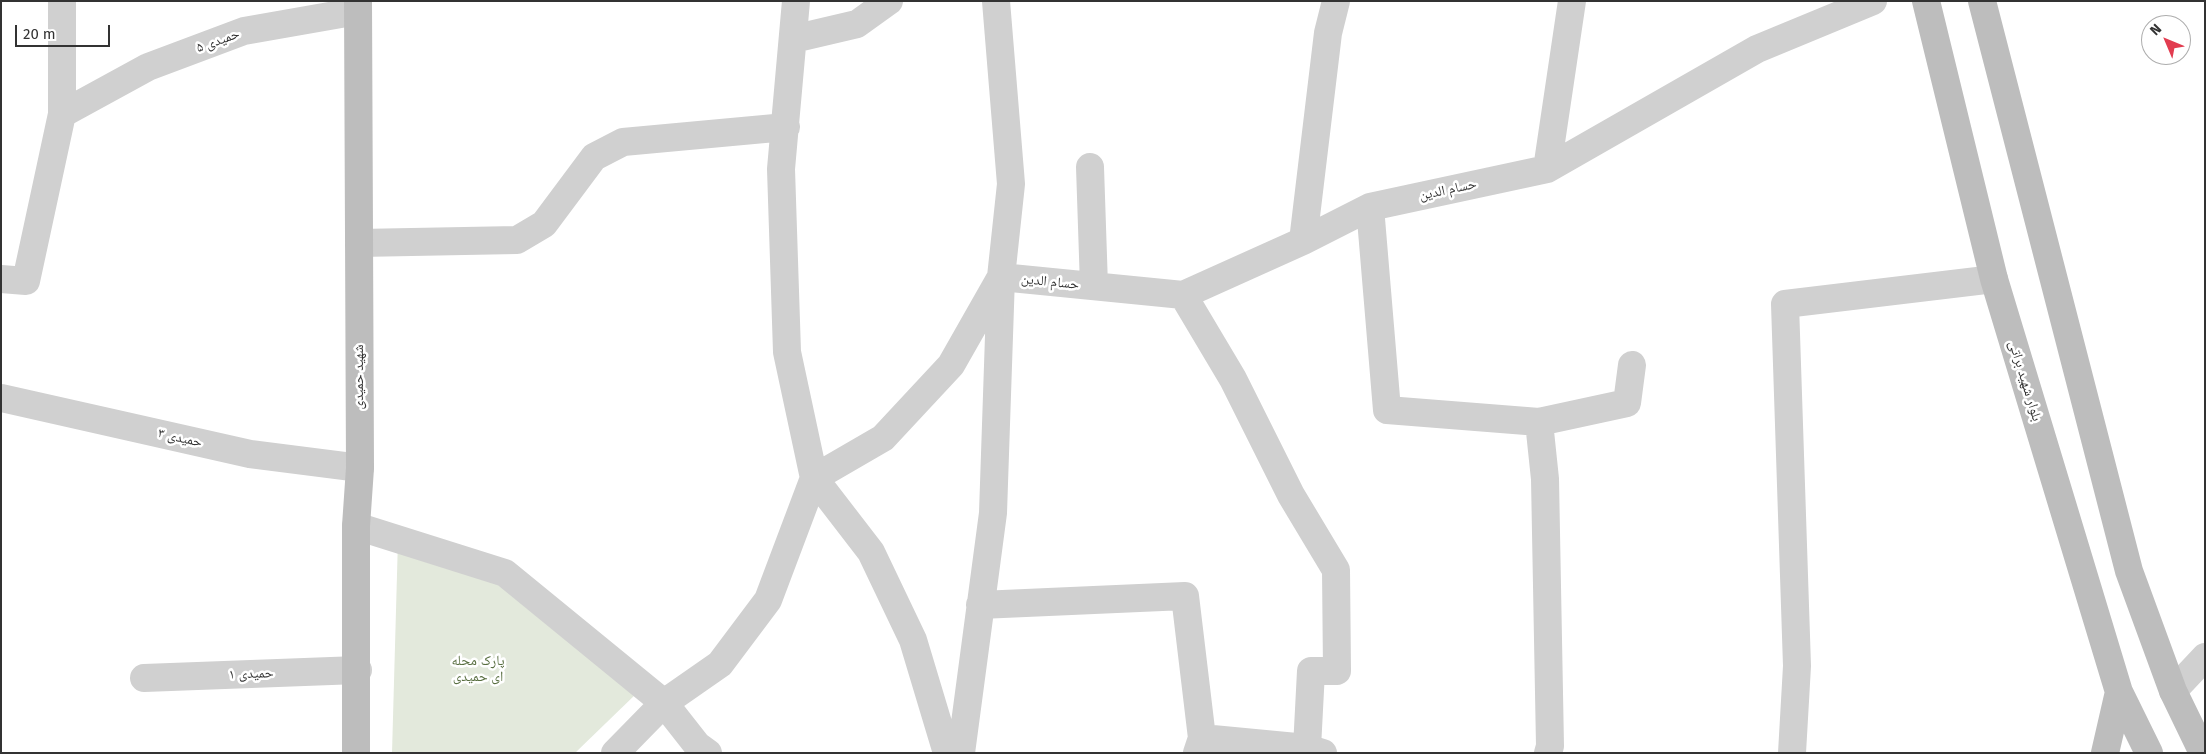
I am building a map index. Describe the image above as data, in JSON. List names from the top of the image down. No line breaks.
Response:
{"streets":{"main road":["شهید حمیدی","بلوار شهید براتی"],"street":["حمیدی ۵","حسام الدین","حمیدی ۳","حمیدی ۱"]},"crossings":[["حمیدی ۵","شهید حمیدی"],["شهید حمیدی","حمیدی ۳"],["شهید حمیدی","حمیدی ۱"]],"parks":["پارک محله ای حمیدی"],"scale_bar":"20 m","north":"top left"}
